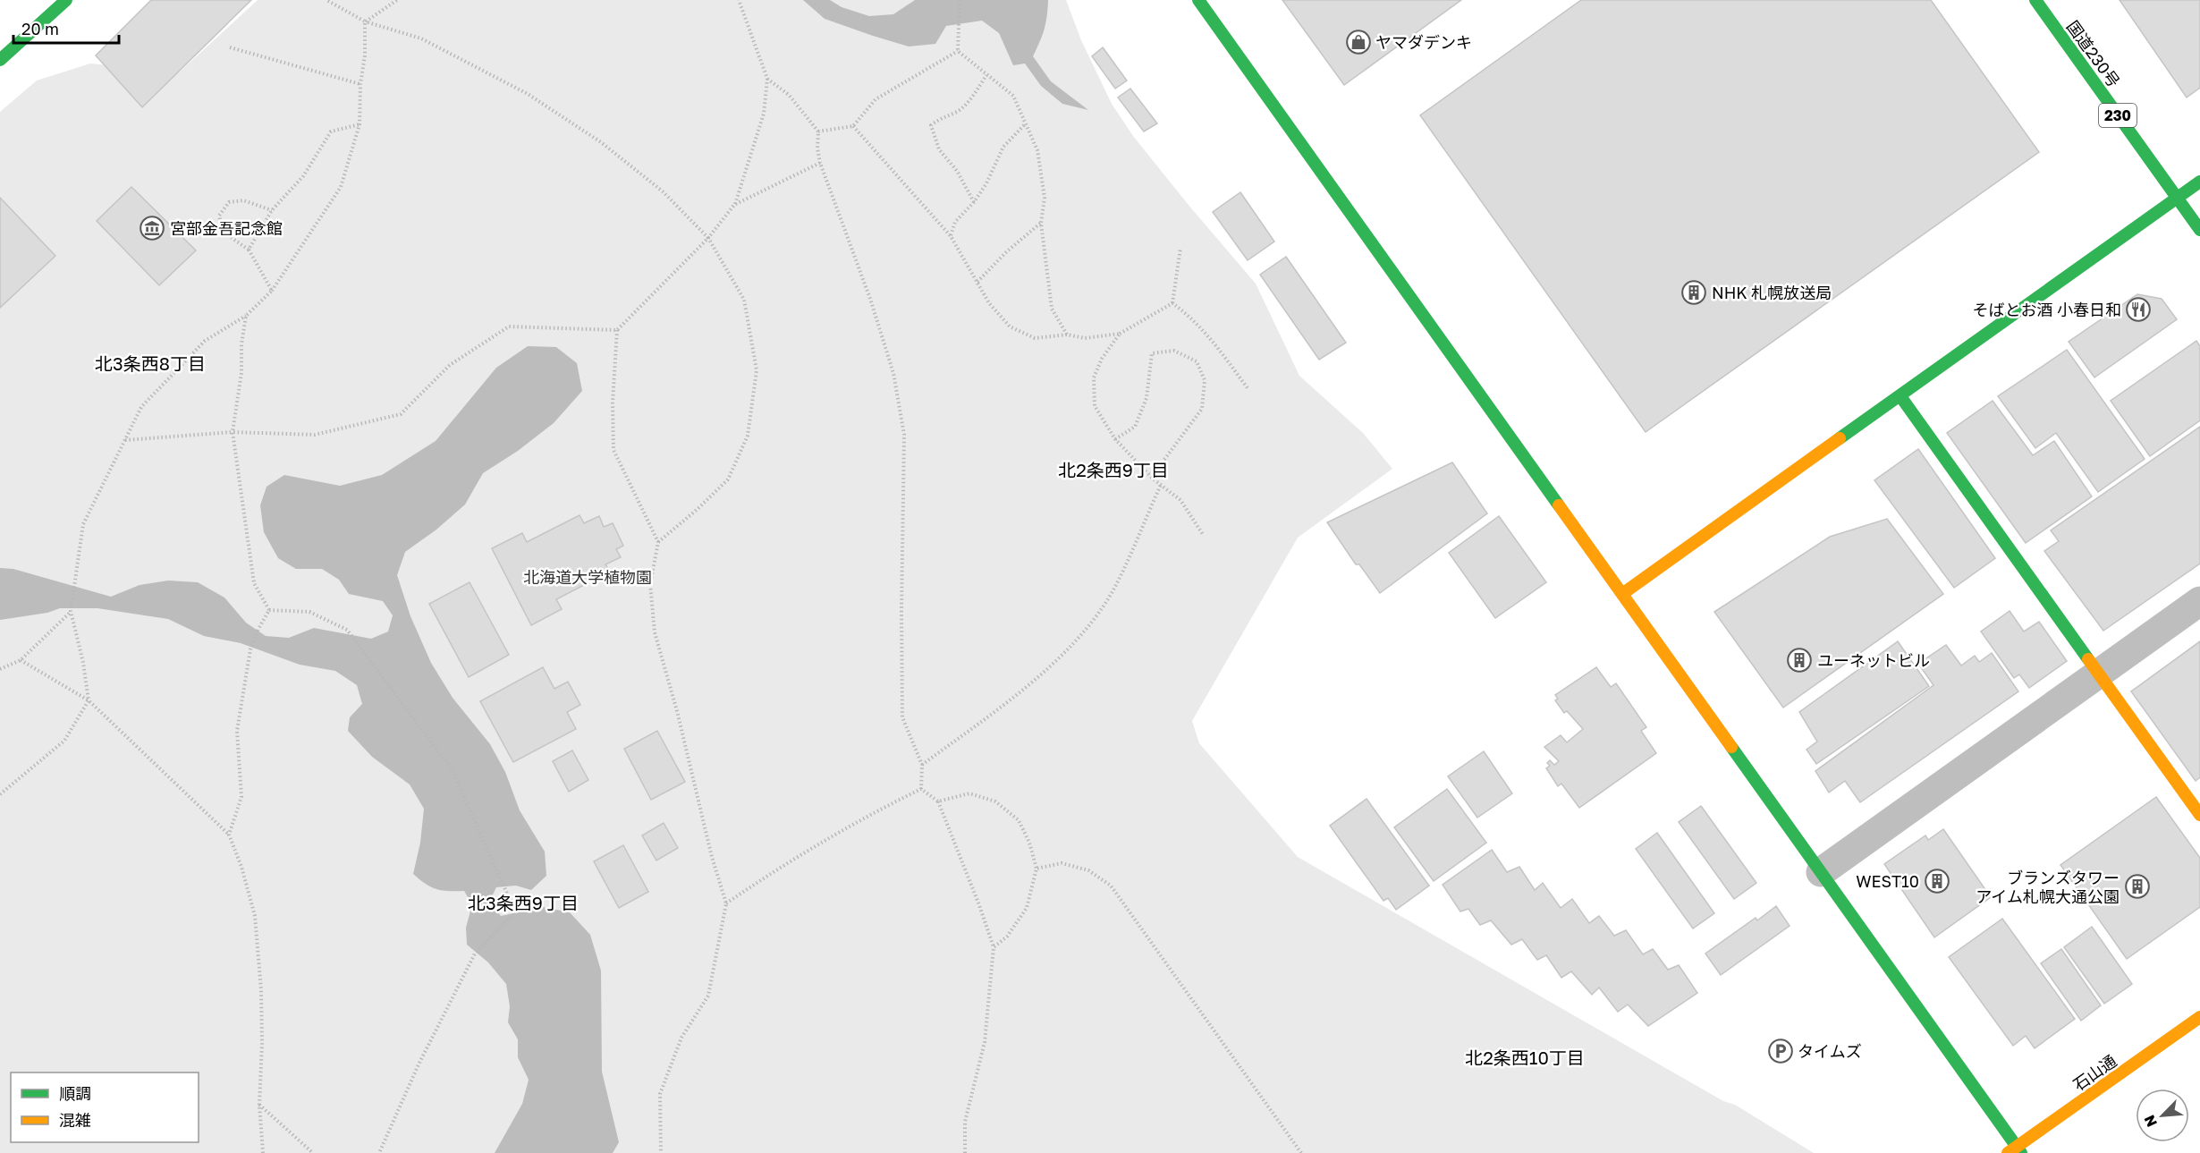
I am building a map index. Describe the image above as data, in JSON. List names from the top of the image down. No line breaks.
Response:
{"streets":{"main road":["国道230号","230","石山通"]},"districts":["北3条西8丁目","北2条西9丁目","北3条西9丁目","北2条西10丁目"],"parks":["北海道大学植物園"],"places":{"shop":["ヤマダデンキ"],"museum":["宮部金吾記念館"],"building":["NHK 札幌放送局","ユーネットビル","WEST10","ブランズタワー アイム札幌大通公園"],"restaurant":["そばとお酒 小春日和"],"parking":["タイムズ"]},"legend":["順調","混雑"],"scale_bar":"20 m","north":"bottom left"}
